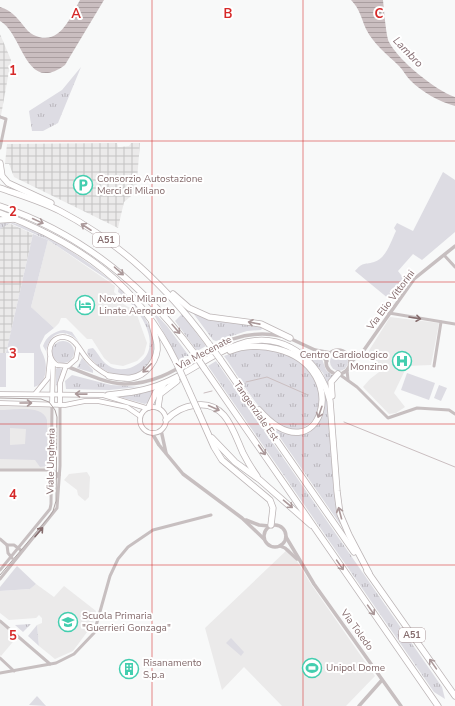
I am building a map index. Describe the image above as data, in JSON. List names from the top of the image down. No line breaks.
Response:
{"streets":{"highway":["A51","Tangenziale Est"],"main road":["Via Mecenate"],"street":["Via Elio Vittorini","Viale Ungheria","Via Toledo"]},"crossings":[["Via Elio Vittorini","Via Mecenate"]],"water":["Lambro"],"places":{"parking":["Consorzio Autostazione Merci di Milano"],"hotel":["Novotel Milano Linate Aeroporto"],"hospital":["Centro Cardiologico Monzino"],"school or university":["Scuola Primaria \"Guerrieri Gonzaga\""],"sports":["Unipol Dome"],"building":["Risanamento S.p.a"]},"grid":{"columns":["A","B","C"],"rows":["1","2","3","4","5"]}}
